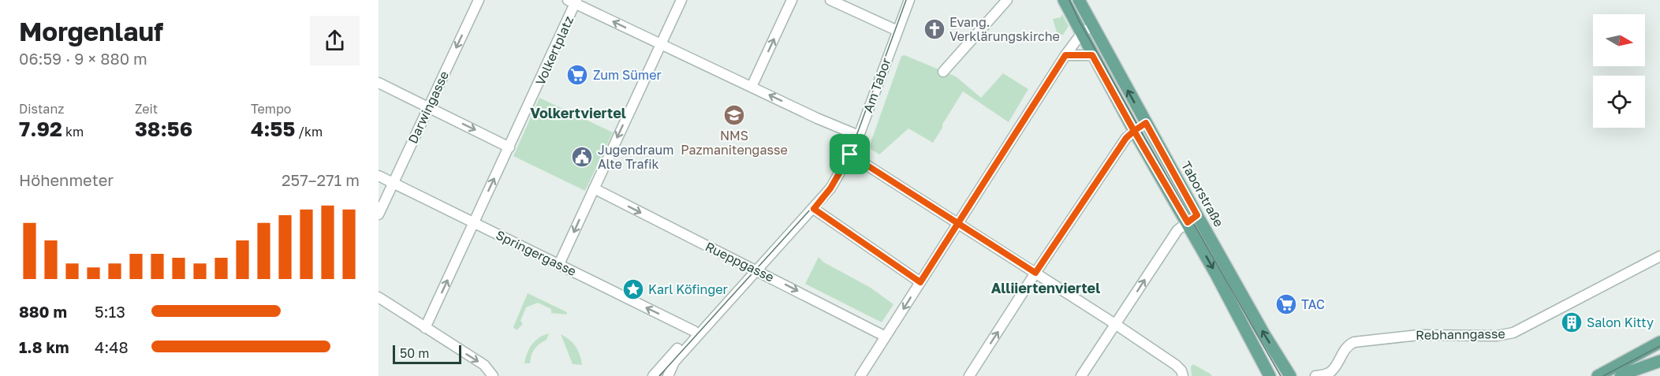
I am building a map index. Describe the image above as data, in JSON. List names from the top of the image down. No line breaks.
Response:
{"streets":{"main road":["Taborstraße"],"street":["Volkertplatz","Am Tabor","Darwingasse","Springergasse","Rueppgasse","Rebhanngasse"]},"crossings":[["Volkertplatz","Am Tabor"],["Volkertplatz","Springergasse"],["Am Tabor","Springergasse"],["Am Tabor","Rueppgasse"],["Darwingasse","Springergasse"]],"one_way":["Darwingasse","Springergasse"],"districts":["Volkertviertel","Alliiertenviertel"],"places":{"church":["Evang. Verklärungskirche"],"supermarket":["Zum Sümer","TAC"],"school or university":["NMS Pazmanitengasse"],"public building":["Jugendraum Alte Trafik"],"place":["Karl Köfinger"],"building":["Salon Kitty"]},"scale_bar":"50 m","north":"right","page":{"heading":["Morgenlauf","06:59 · 9 × 880 m"],"stats":[["Distanz","7.92 km"],["Zeit","38:56"],["Tempo","4:55 /km"]],"chart":["Höhenmeter","257–271 m"],"list":[{"name":"880 m","note":"5:13"},{"name":"1.8 km","note":"4:48"}],"scale":"50 m"}}
